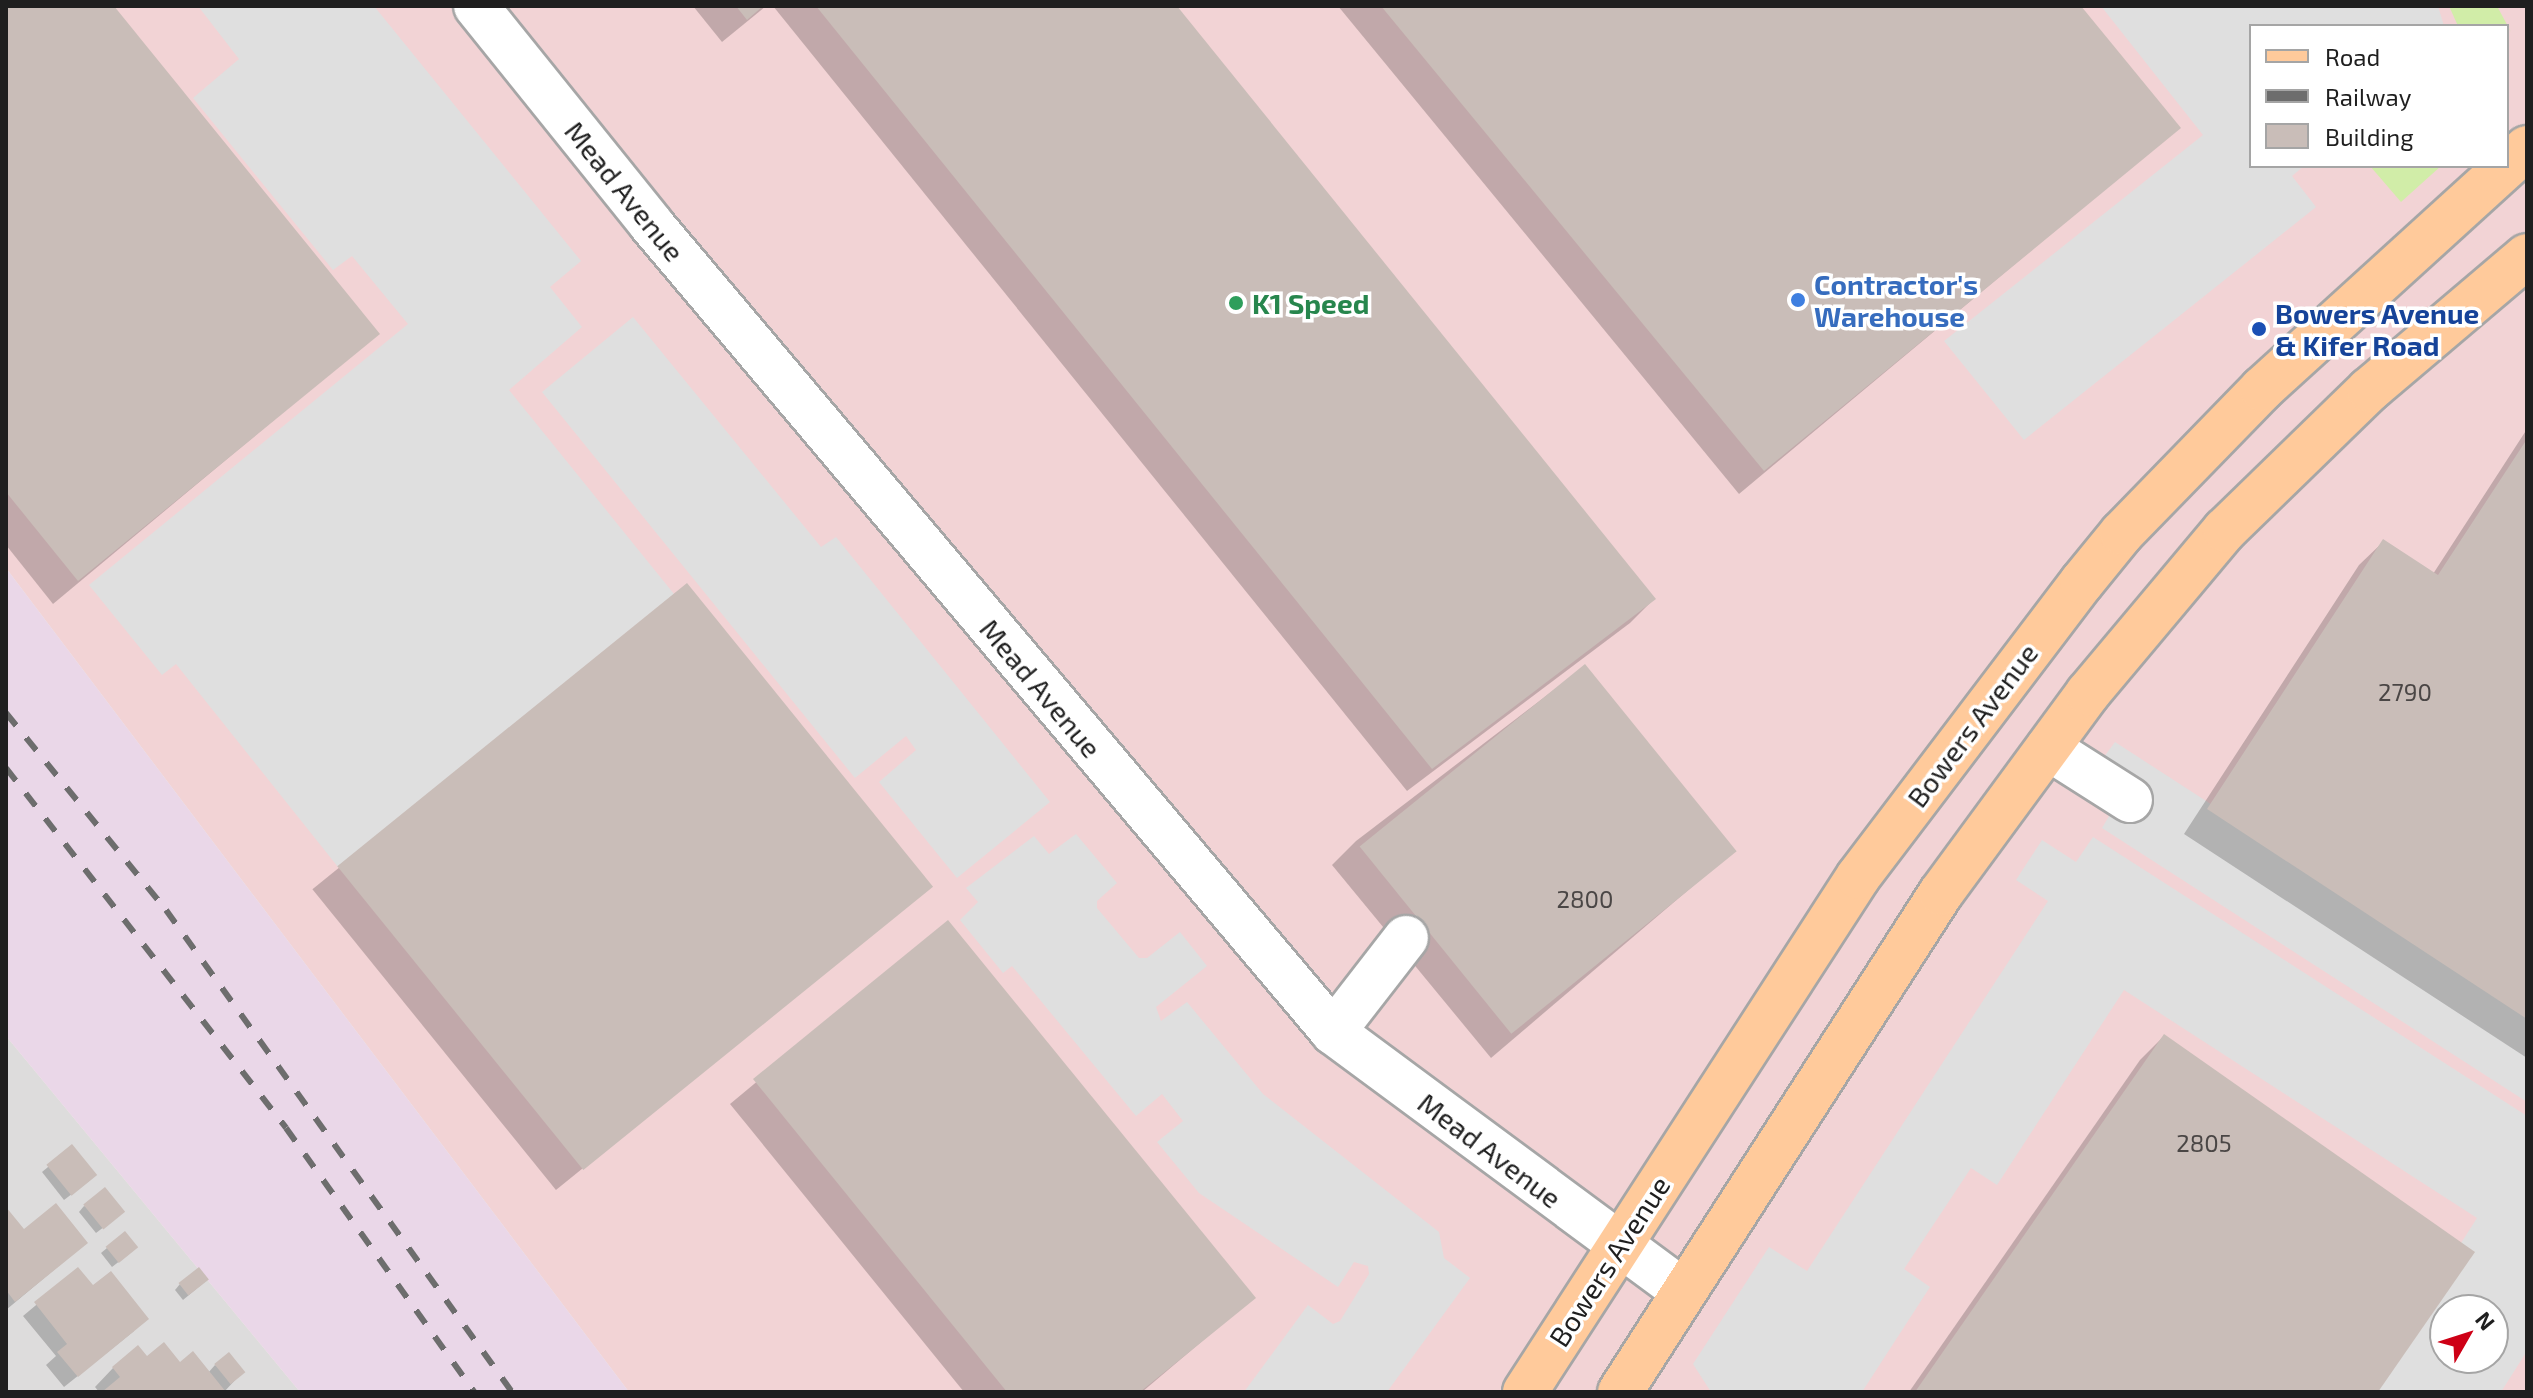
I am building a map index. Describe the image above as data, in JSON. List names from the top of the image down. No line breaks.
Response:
{"streets":{"main road":["Bowers Avenue"],"street":["Mead Avenue"]},"crossings":[["Mead Avenue","Bowers Avenue"]],"places":["Contractor's Warehouse","K1 Speed","Bowers Avenue & Kifer Road"],"house_numbers":["2790","2800","2805"],"legend":["Road","Railway","Building"],"north":"top right"}
